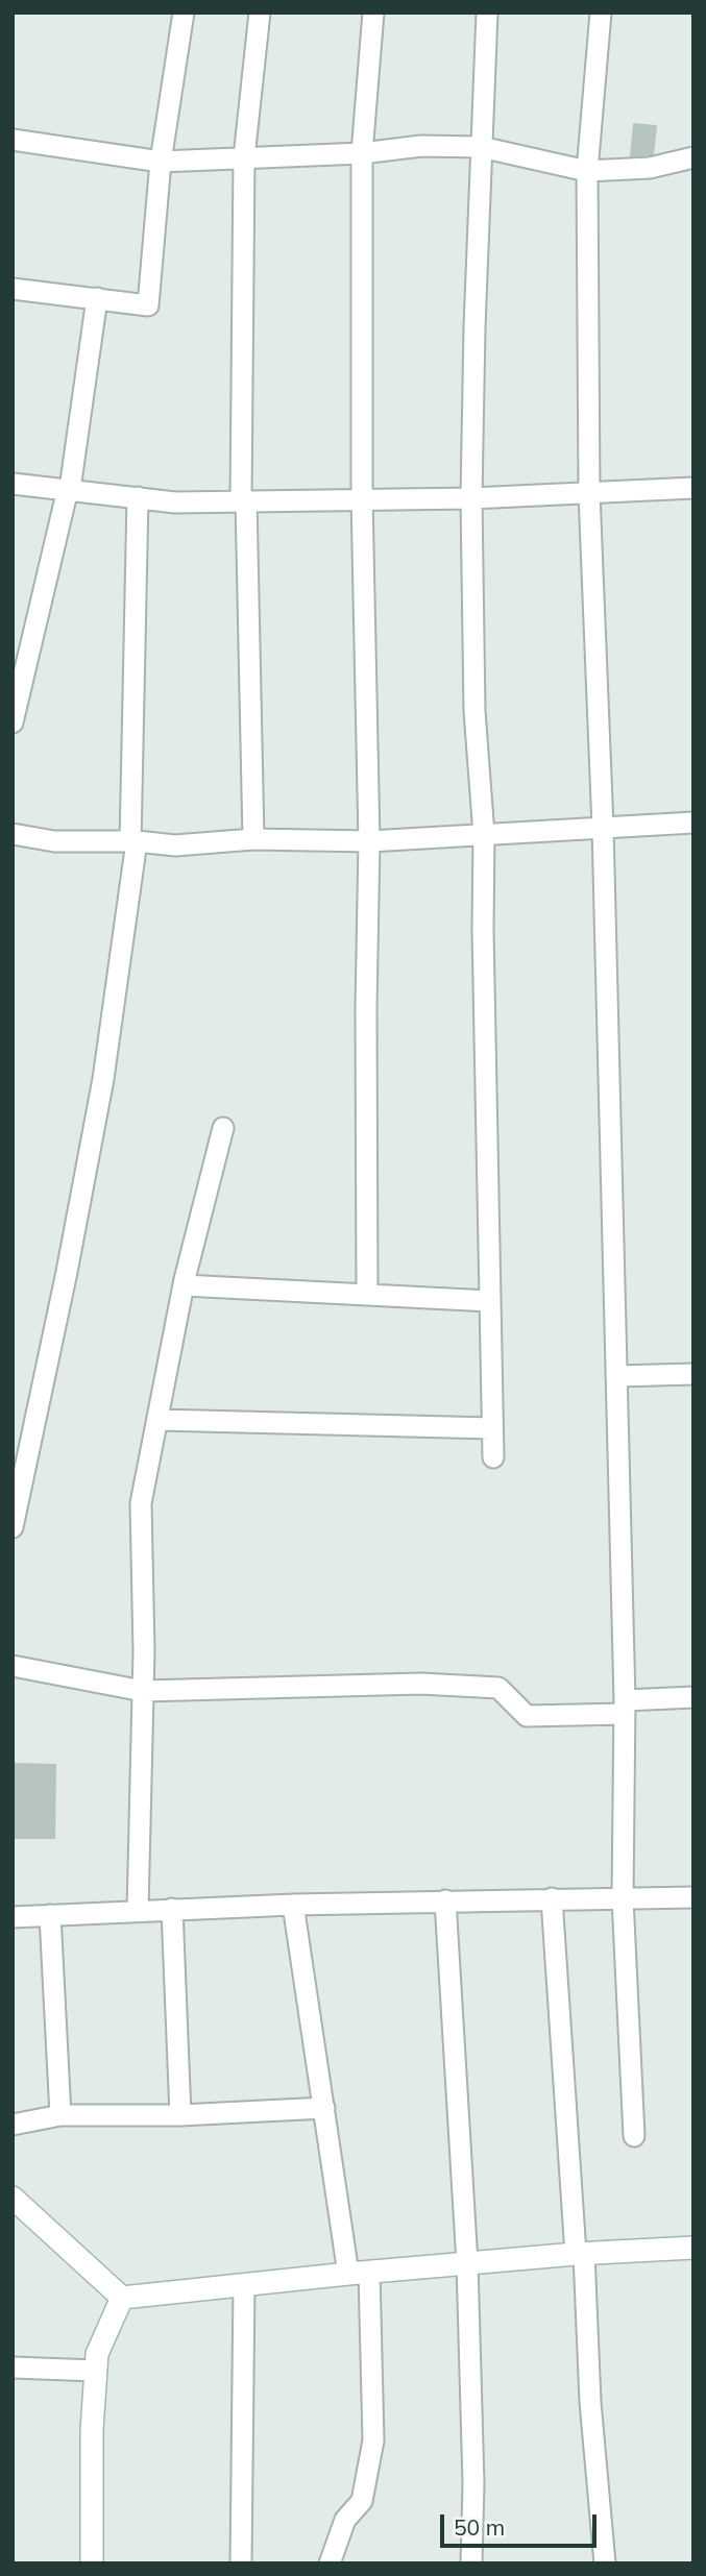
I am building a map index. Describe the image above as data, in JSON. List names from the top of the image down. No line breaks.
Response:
{"scale_bar":"50 m"}
